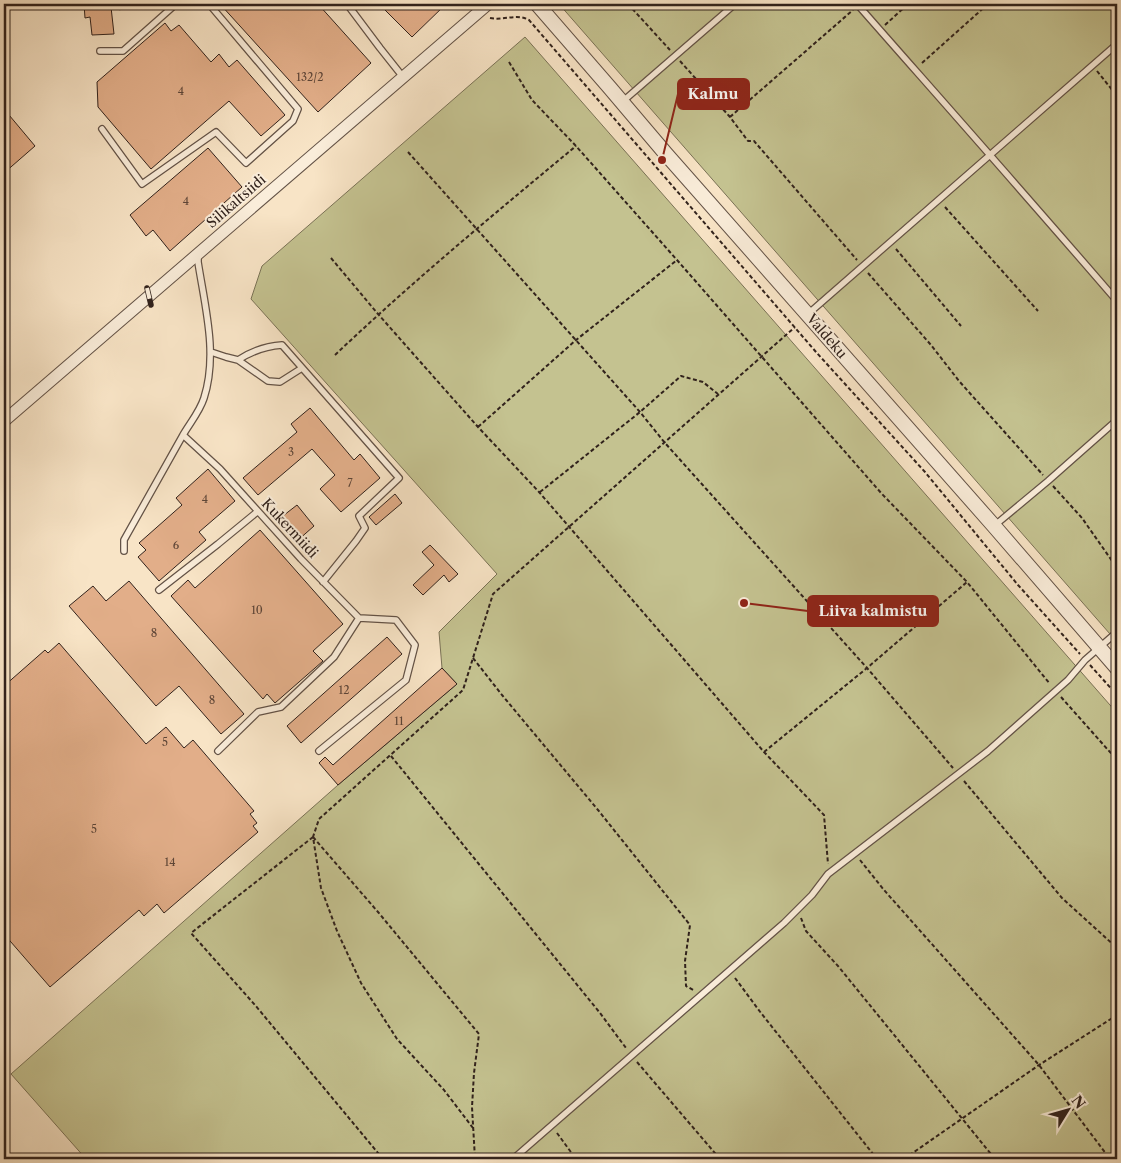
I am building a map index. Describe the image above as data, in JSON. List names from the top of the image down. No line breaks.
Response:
{"streets":{"street":["Silikaltsiidi","Valdeku"],"lane":["Kukermiidi"]},"places":["Kalmu","Liiva kalmistu"],"house_numbers":["132/2","4","4","3","7","4","6","10","8","12","8","11","5","5","14"],"north":"top right"}
